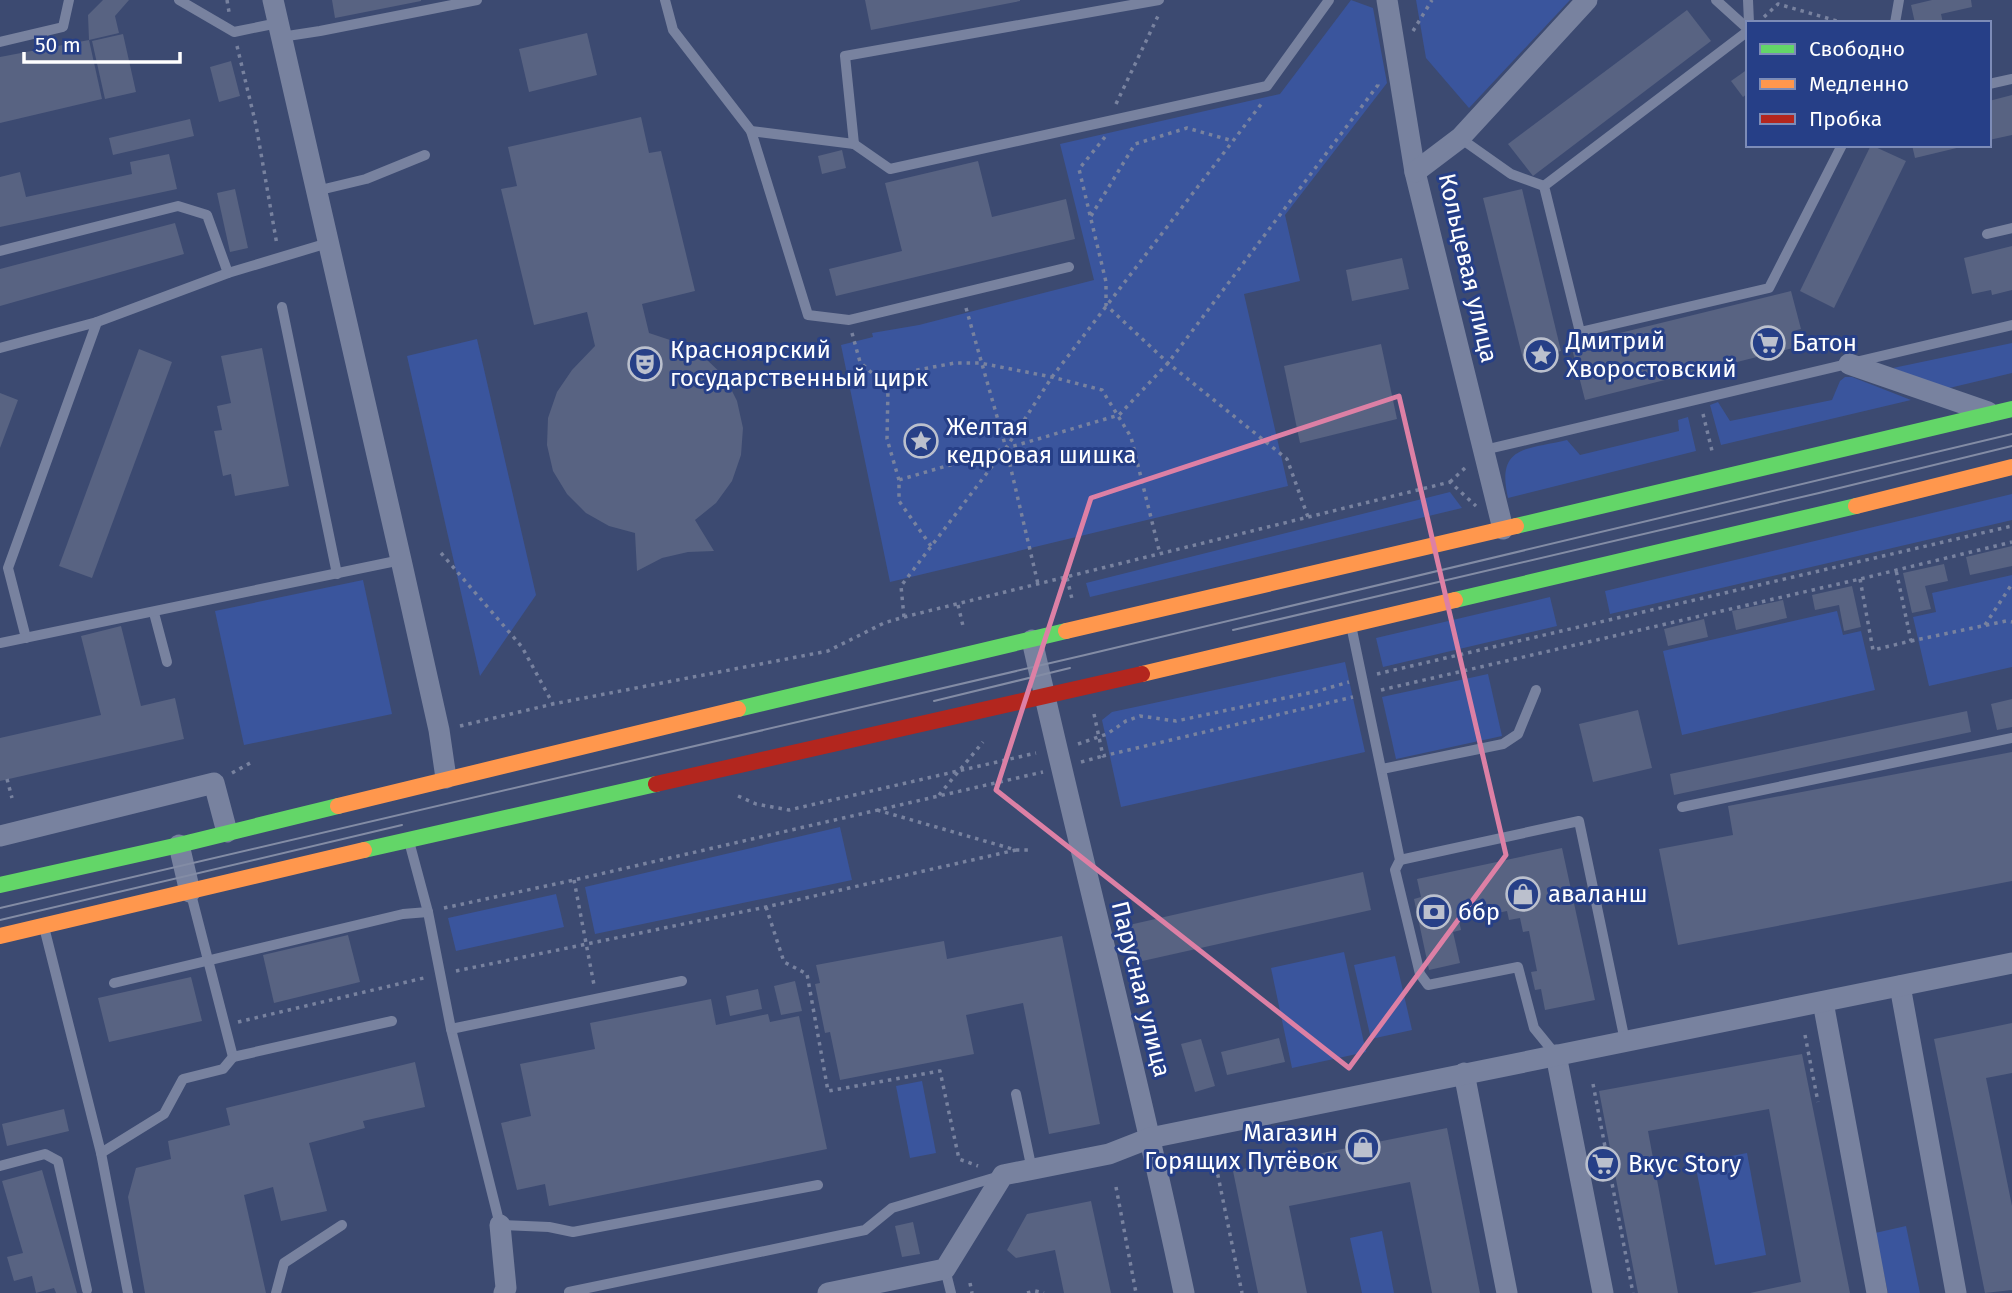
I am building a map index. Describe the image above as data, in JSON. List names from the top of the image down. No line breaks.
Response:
{"streets":{"street":["Кольцевая улица","Парусная улица"]},"places":{"supermarket":["Батон","Вкус Story"],"place":["Дмитрий Хворостовский","Желтая кедровая шишка"],"theatre":["Красноярский государственный цирк"],"shop":["аваланш","Магазин Горящих Путёвок"],"bank":["ббр"]},"legend":["Свободно","Медленно","Пробка"],"scale_bar":"50 m"}
